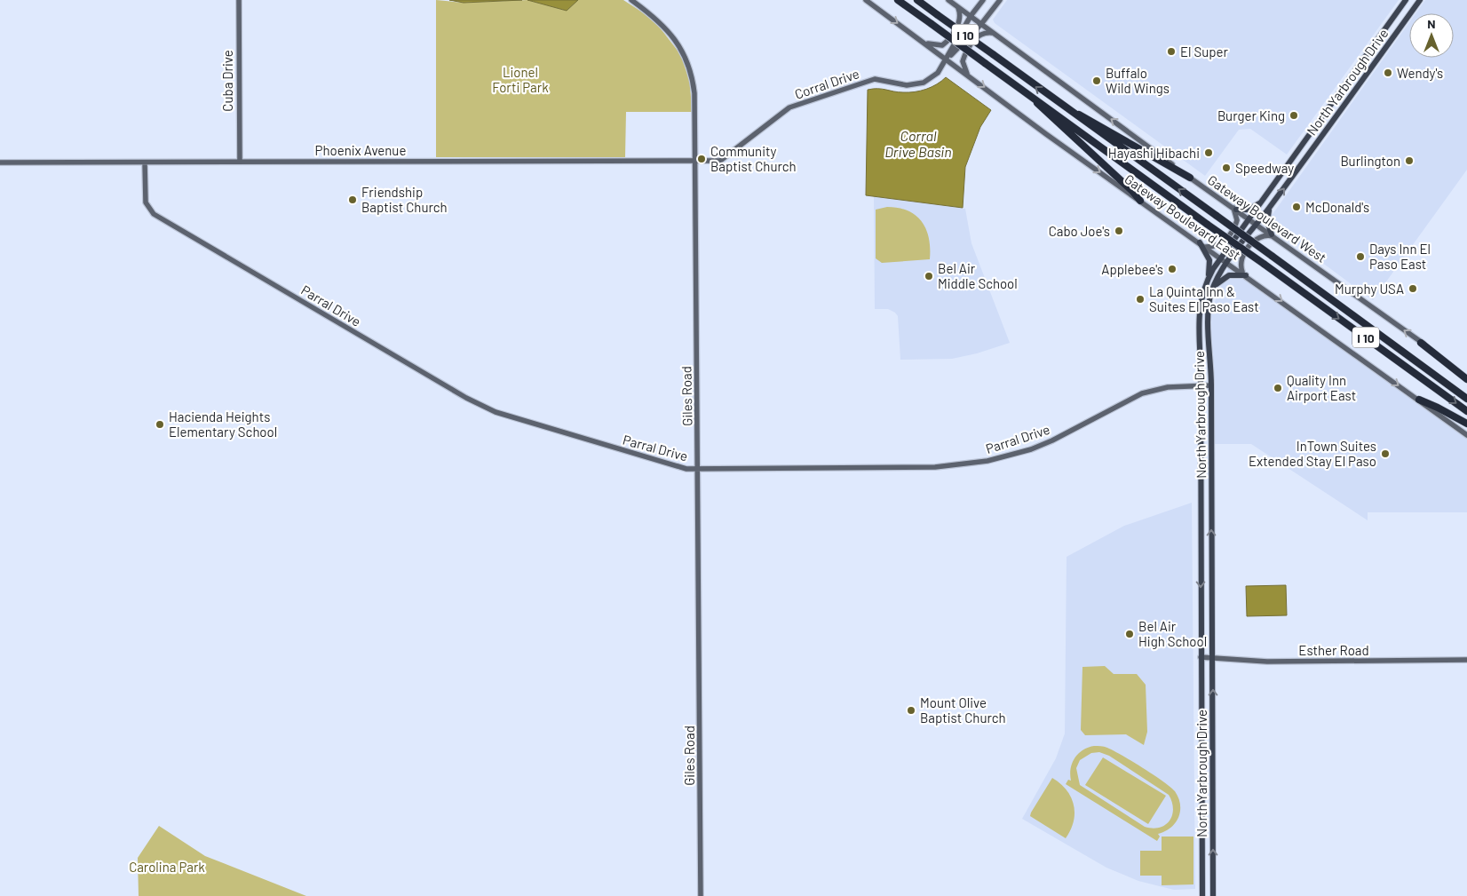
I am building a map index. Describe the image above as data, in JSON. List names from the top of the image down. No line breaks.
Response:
{"streets":{"highway":["I 10"],"main road":["North Yarbrough Drive"],"street":["Cuba Drive","Corral Drive","Phoenix Avenue","Gateway Boulevard East","Gateway Boulevard West","Parral Drive","Giles Road","Esther Road"]},"crossings":[["Cuba Drive","Phoenix Avenue"],["North Yarbrough Drive","Gateway Boulevard East"],["North Yarbrough Drive","Gateway Boulevard West"],["North Yarbrough Drive","Parral Drive"],["North Yarbrough Drive","Esther Road"],["Corral Drive","Phoenix Avenue"],["Corral Drive","Gateway Boulevard East"],["Phoenix Avenue","Parral Drive"],["Phoenix Avenue","Giles Road"],["Parral Drive","Giles Road"]],"one_way":["Gateway Boulevard East","Gateway Boulevard West"],"water":["Corral Drive Basin"],"parks":["Lionel Forti Park","Carolina Park"],"places":["El Super","Wendy's","Buffalo Wild Wings","Burger King","Hayashi Hibachi","Community Baptist Church","Burlington","Speedway","Friendship Baptist Church","McDonald's","Cabo Joe's","Days Inn El Paso East","Applebee's","Bel Air Middle School","Murphy USA","La Quinta Inn & Suites El Paso East","Quality Inn Airport East","Hacienda Heights Elementary School","InTown Suites Extended Stay El Paso","Bel Air High School","Mount Olive Baptist Church"],"north":"top"}
